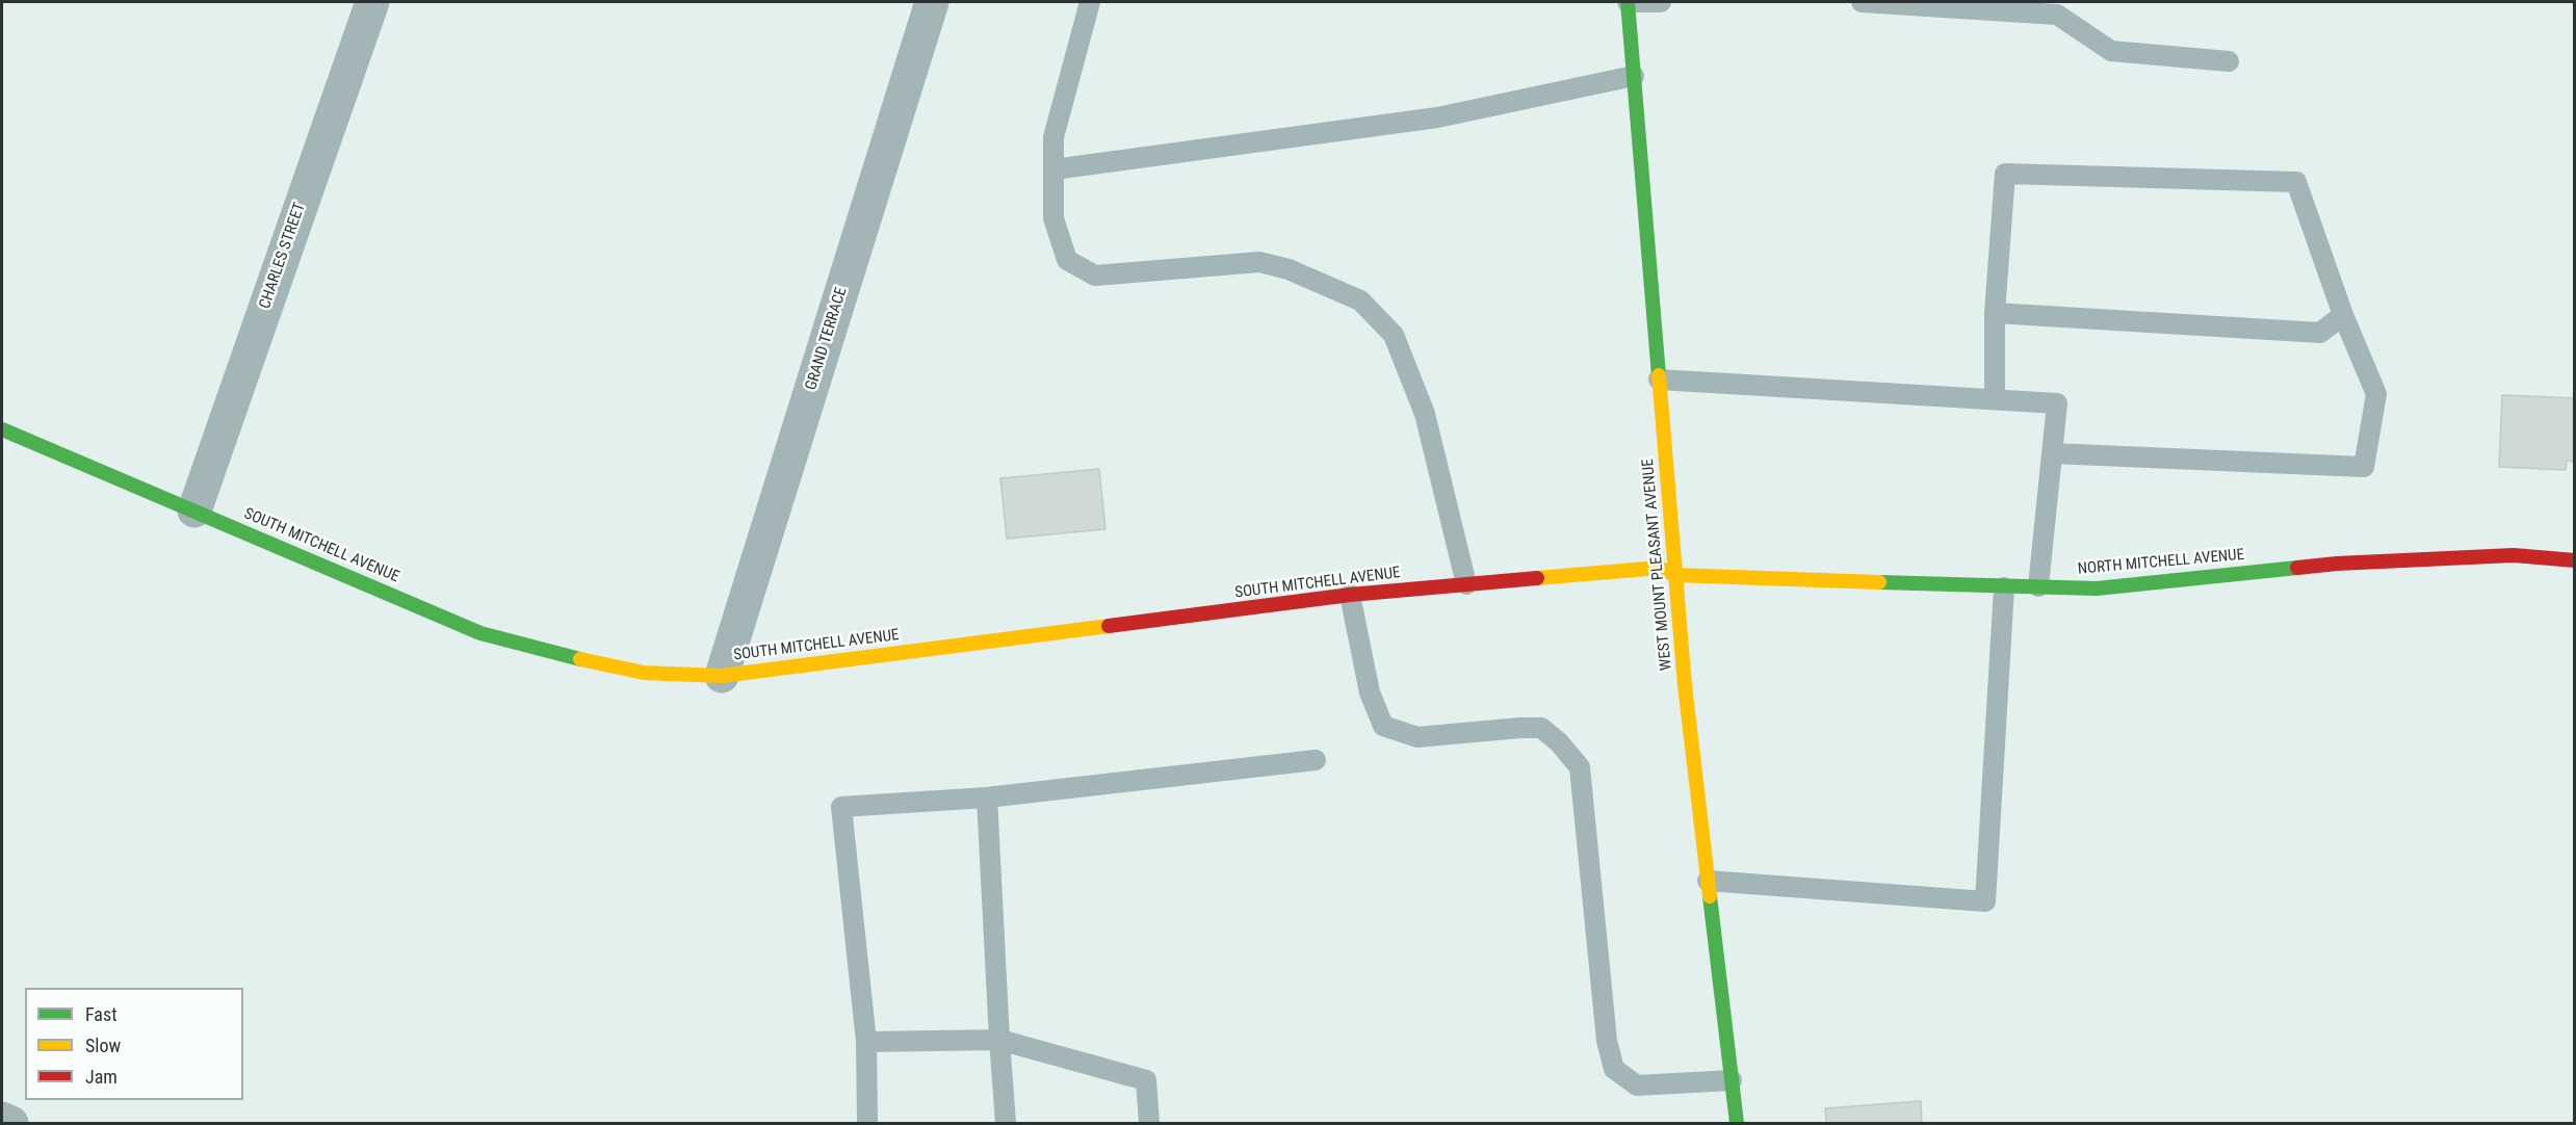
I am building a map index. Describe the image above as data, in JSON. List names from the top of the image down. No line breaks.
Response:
{"streets":{"street":["CHARLES STREET","GRAND TERRACE","SOUTH MITCHELL AVENUE","NORTH MITCHELL AVENUE","WEST MOUNT PLEASANT AVENUE"]},"crossings":[["CHARLES STREET","SOUTH MITCHELL AVENUE"],["GRAND TERRACE","SOUTH MITCHELL AVENUE"],["SOUTH MITCHELL AVENUE","NORTH MITCHELL AVENUE"],["SOUTH MITCHELL AVENUE","WEST MOUNT PLEASANT AVENUE"],["NORTH MITCHELL AVENUE","WEST MOUNT PLEASANT AVENUE"]],"legend":["Fast","Slow","Jam"]}
